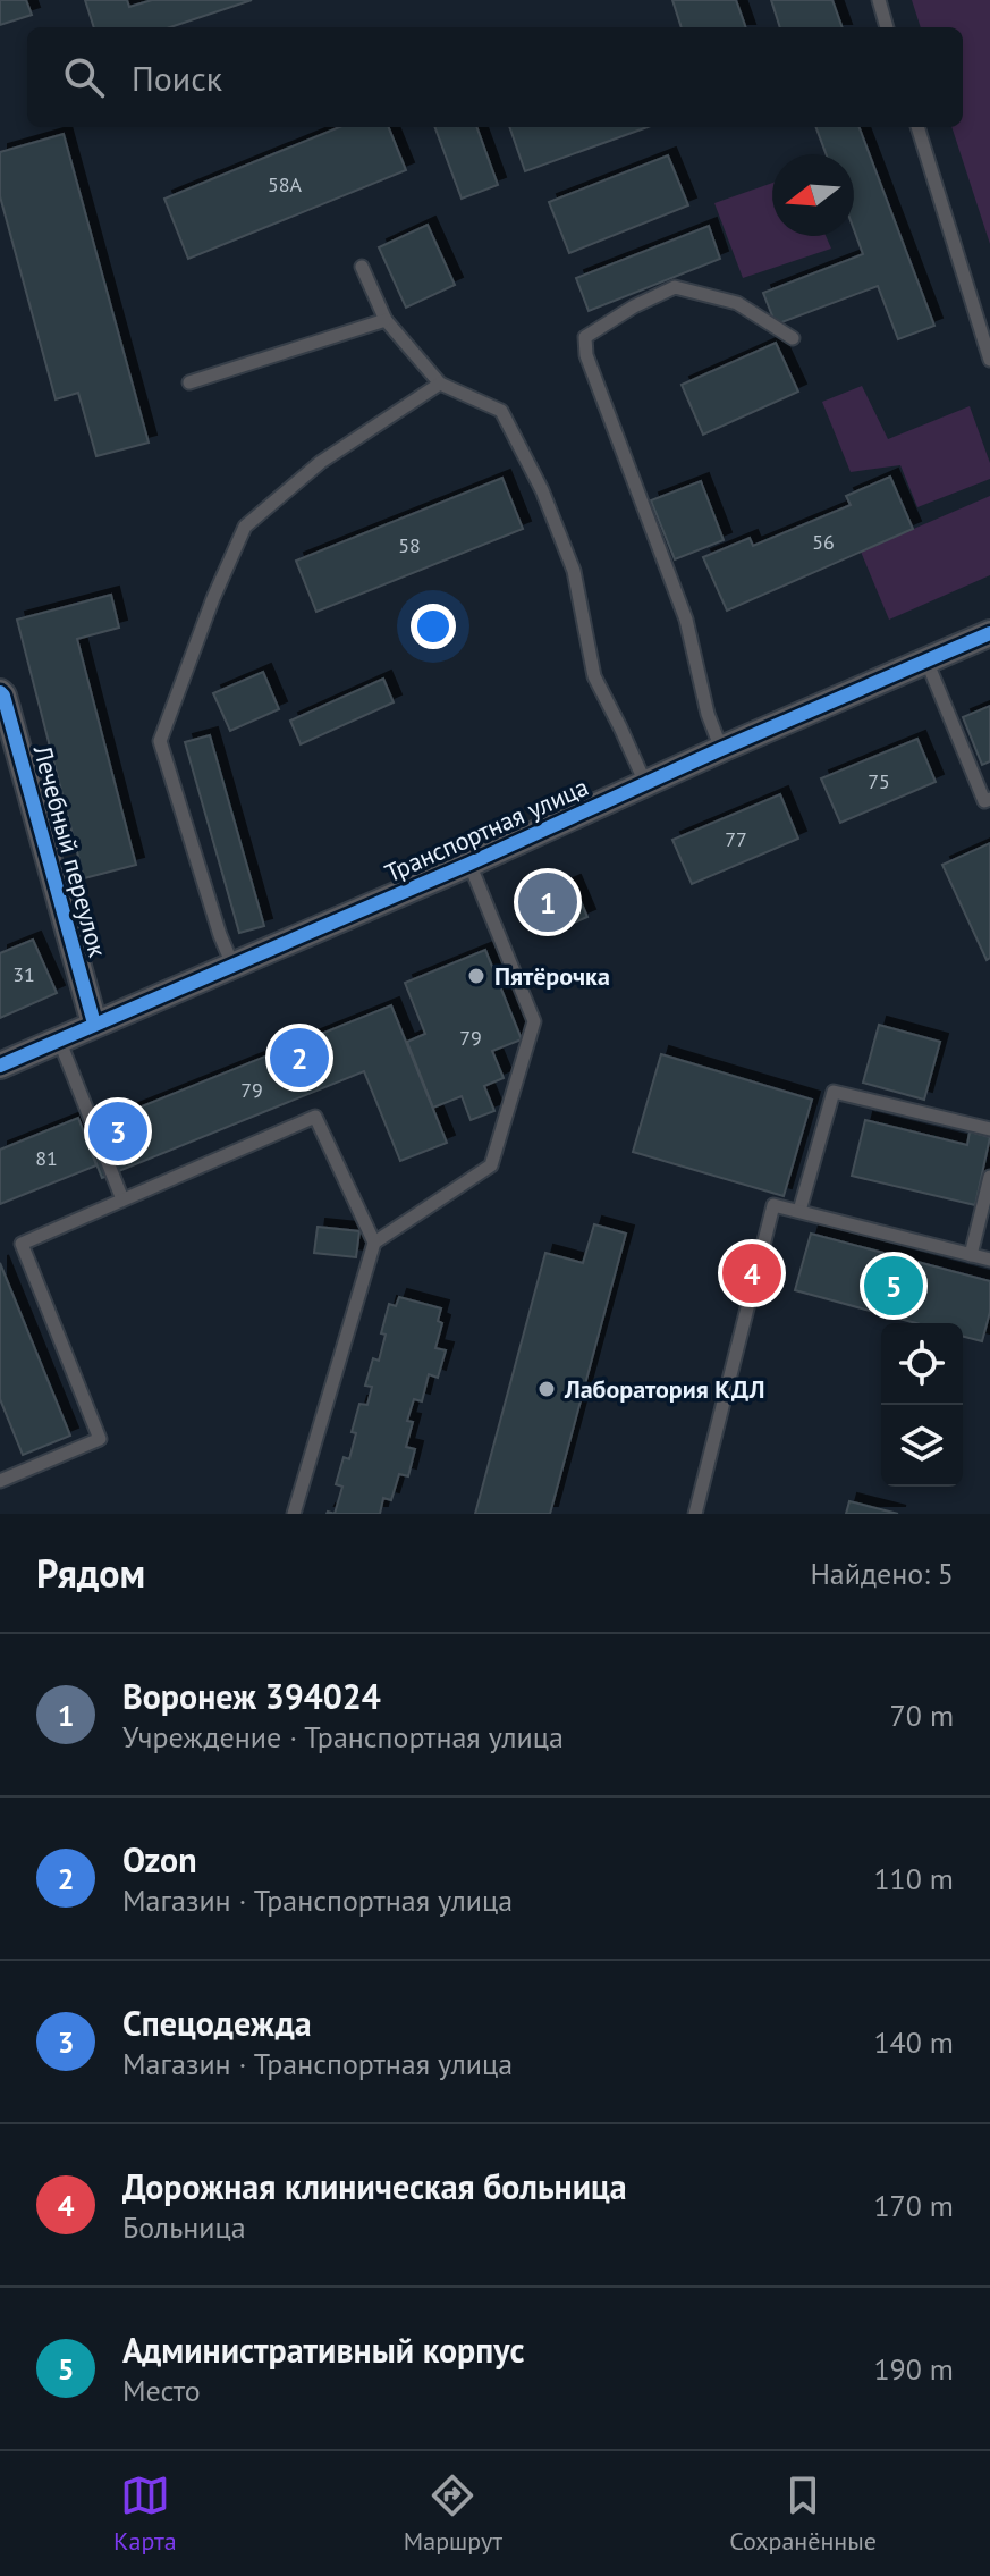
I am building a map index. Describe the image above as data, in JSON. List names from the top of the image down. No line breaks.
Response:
{"streets":{"street":["Транспортная улица","Лечебный переулок"]},"crossings":[["Транспортная улица","Лечебный переулок"]],"places":["Пятёрочка","Лаборатория КДЛ"],"house_numbers":["58А","56","58","75","77","31","79","79","81"],"north":"left","page":{"search":"Поиск","pins":["1","2","3","4","5"],"heading":["Рядом","Найдено: 5"],"list":[{"mark":"1","name":"Воронеж 394024","note":"Учреждение · Транспортная улица","value":"70 m"},{"mark":"2","name":"Ozon","note":"Магазин · Транспортная улица","value":"110 m"},{"mark":"3","name":"Спецодежда","note":"Магазин · Транспортная улица","value":"140 m"},{"mark":"4","name":"Дорожная клиническая больница","note":"Больница","value":"170 m"},{"mark":"5","name":"Административный корпус","note":"Место","value":"190 m"}],"nav":["Карта","Маршрут","Сохранённые"]}}
